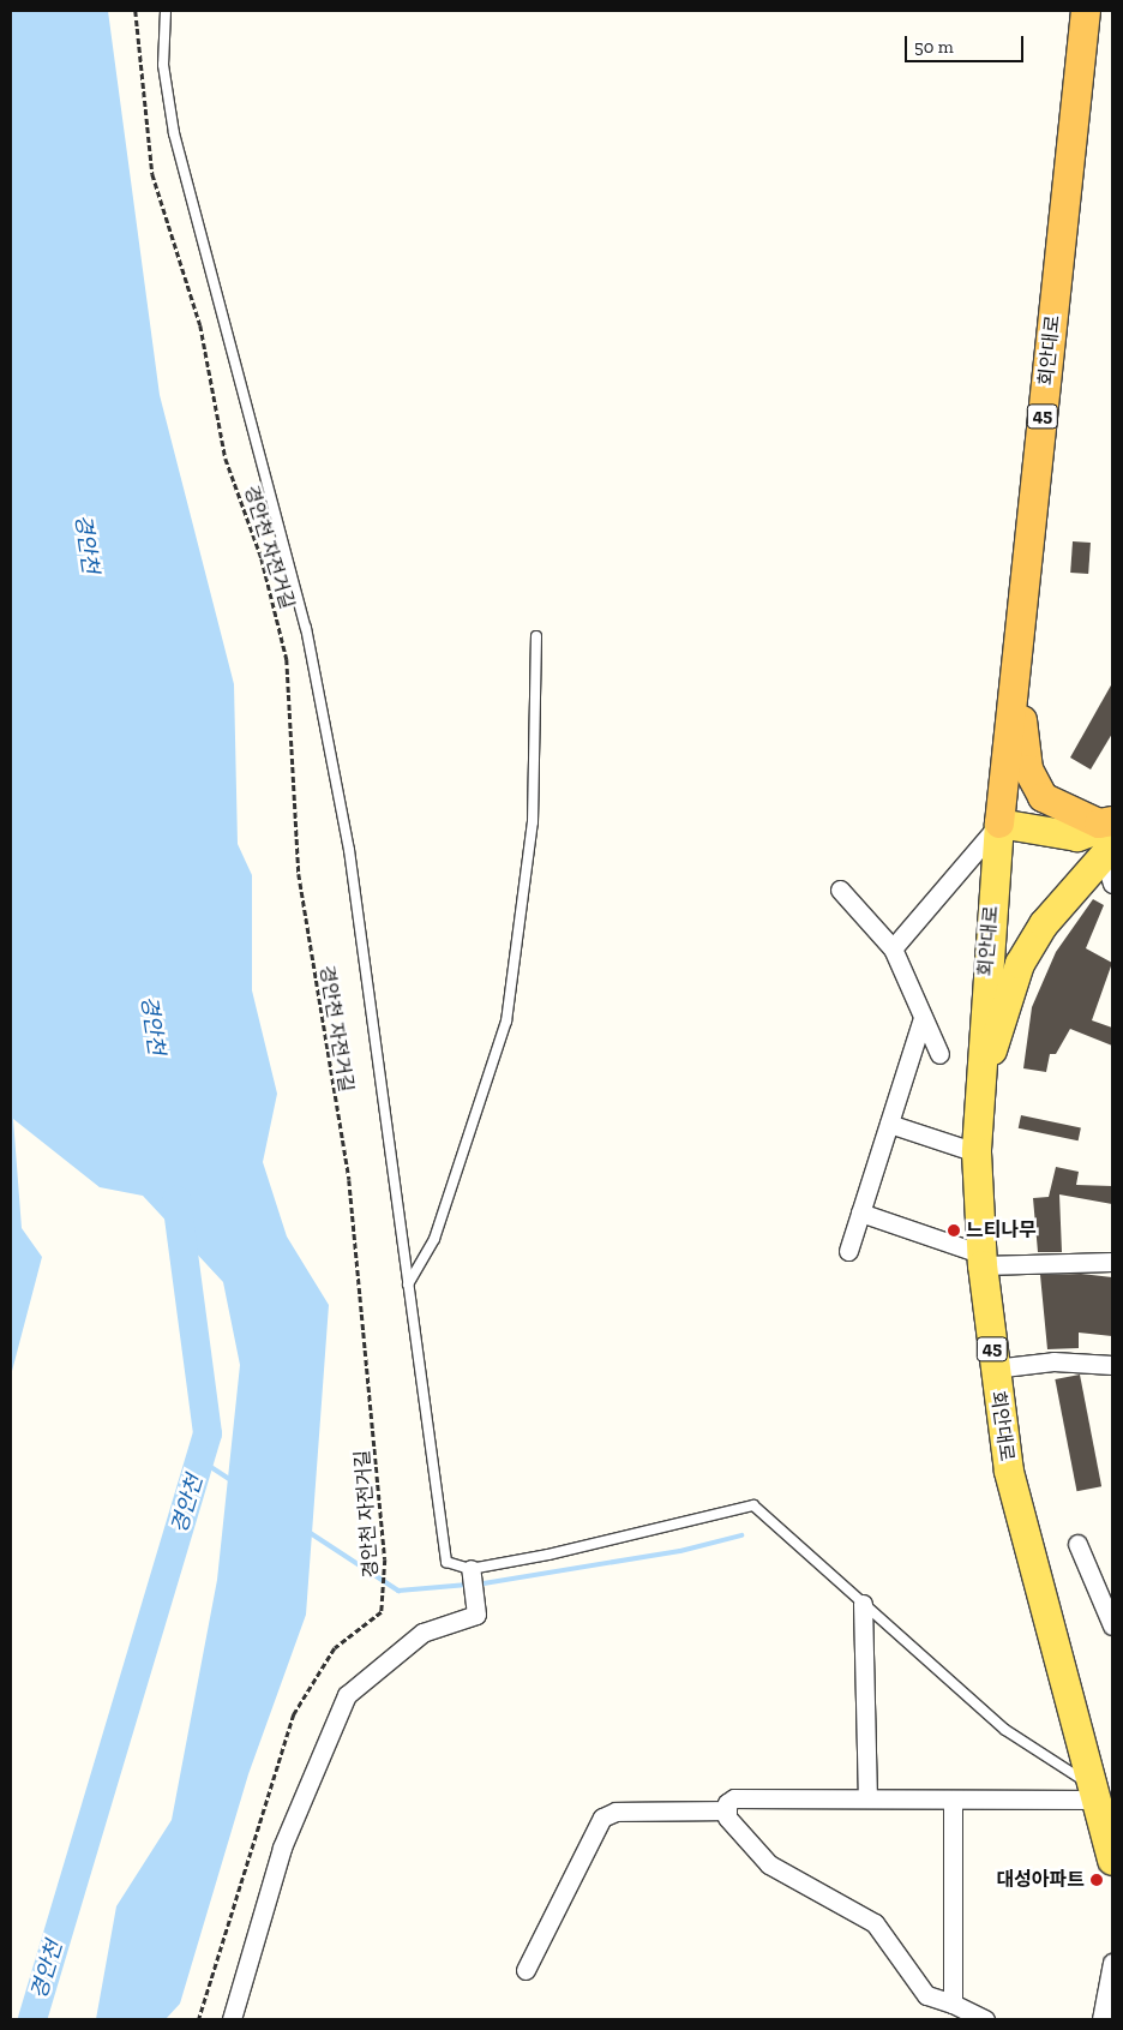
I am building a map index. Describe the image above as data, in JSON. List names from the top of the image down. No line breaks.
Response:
{"streets":{"highway":["회안대로","45"],"path":["경안천 자전거길"]},"water":["경안천"],"places":["느티나무","대성아파트"],"scale_bar":"50 m"}
